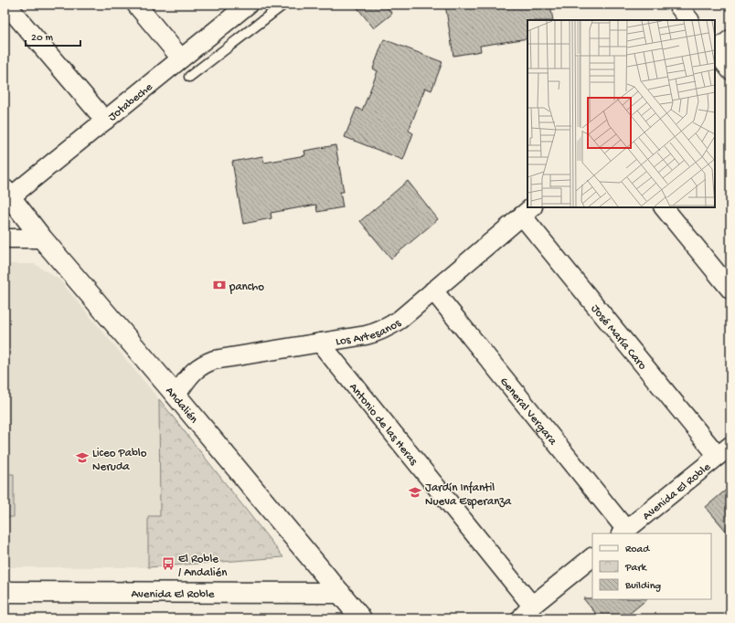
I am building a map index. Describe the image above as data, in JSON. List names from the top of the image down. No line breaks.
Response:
{"streets":{"street":["Jotabeche","Los Artesanos","José María Caro","Andalién","General Vergara","Antonio de las Heras","Avenida El Roble"]},"crossings":[["Jotabeche","Andalién"],["Los Artesanos","José María Caro"],["Los Artesanos","Andalién"],["Los Artesanos","General Vergara"],["Los Artesanos","Antonio de las Heras"],["José María Caro","Avenida El Roble"],["Andalién","Avenida El Roble"],["General Vergara","Avenida El Roble"]],"places":{"bank":["pancho"],"school or university":["Liceo Pablo Neruda","Jardín Infantil Nueva Esperanza"],"bus stop":["El Roble / Andalién"]},"legend":["Road","Park","Building"],"scale_bar":"20 m"}
